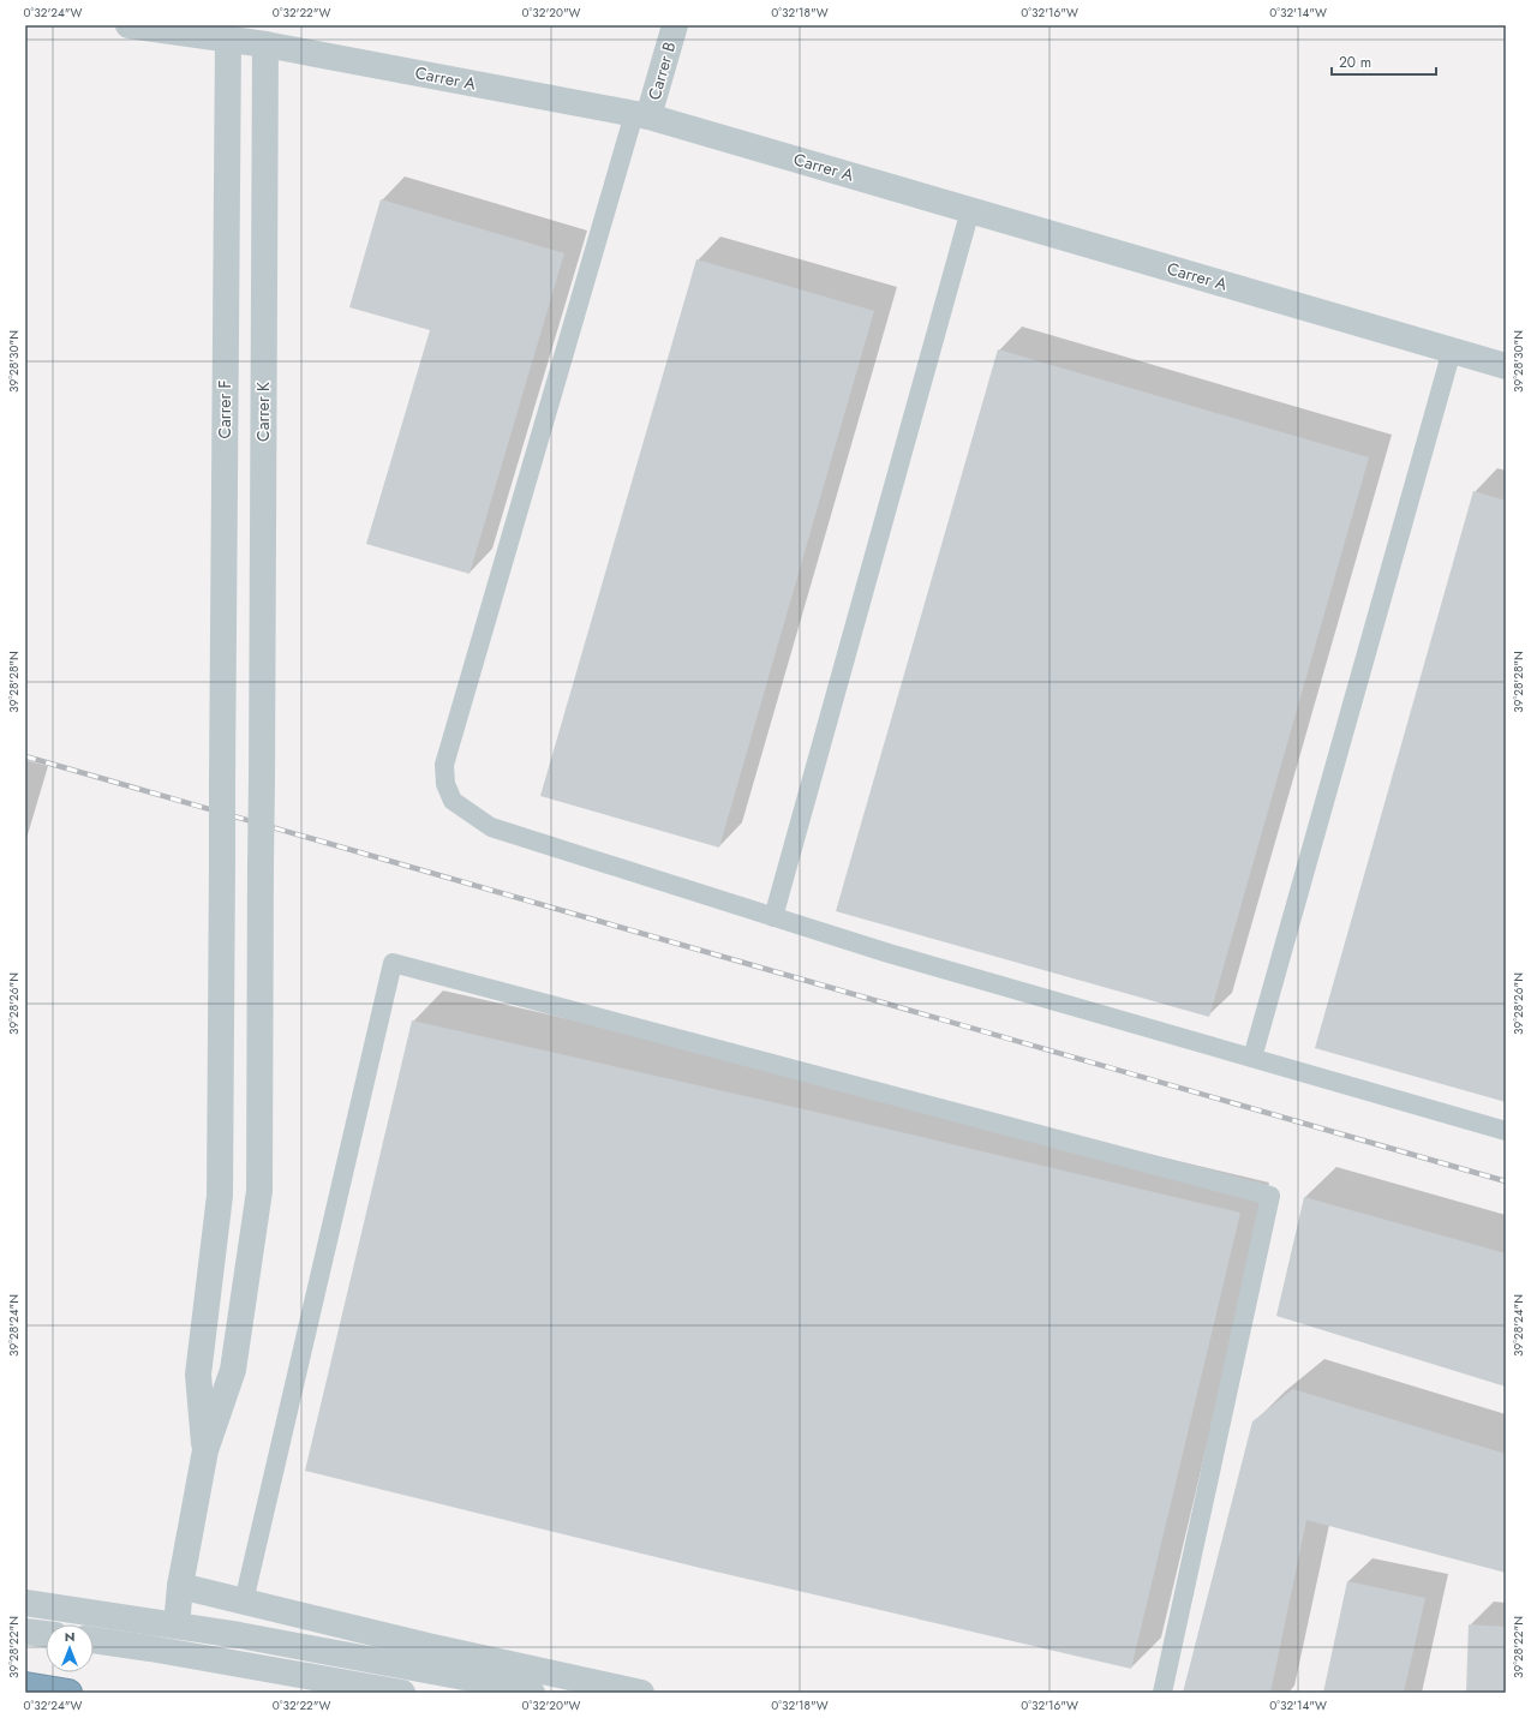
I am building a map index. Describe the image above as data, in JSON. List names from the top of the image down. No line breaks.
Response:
{"streets":{"street":["Carrer B","Carrer A","Carrer F","Carrer K"]},"crossings":[["Carrer B","Carrer A"],["Carrer A","Carrer F"],["Carrer A","Carrer K"],["Carrer F","Carrer K"]],"scale_bar":"20 m","north":"top","coordinates":["0°32'24\"W","0°32'22\"W","0°32'20\"W","0°32'18\"W","0°32'16\"W","0°32'14\"W","39°28'30\"N","39°28'28\"N","39°28'26\"N","39°28'24\"N","39°28'22\"N"]}
